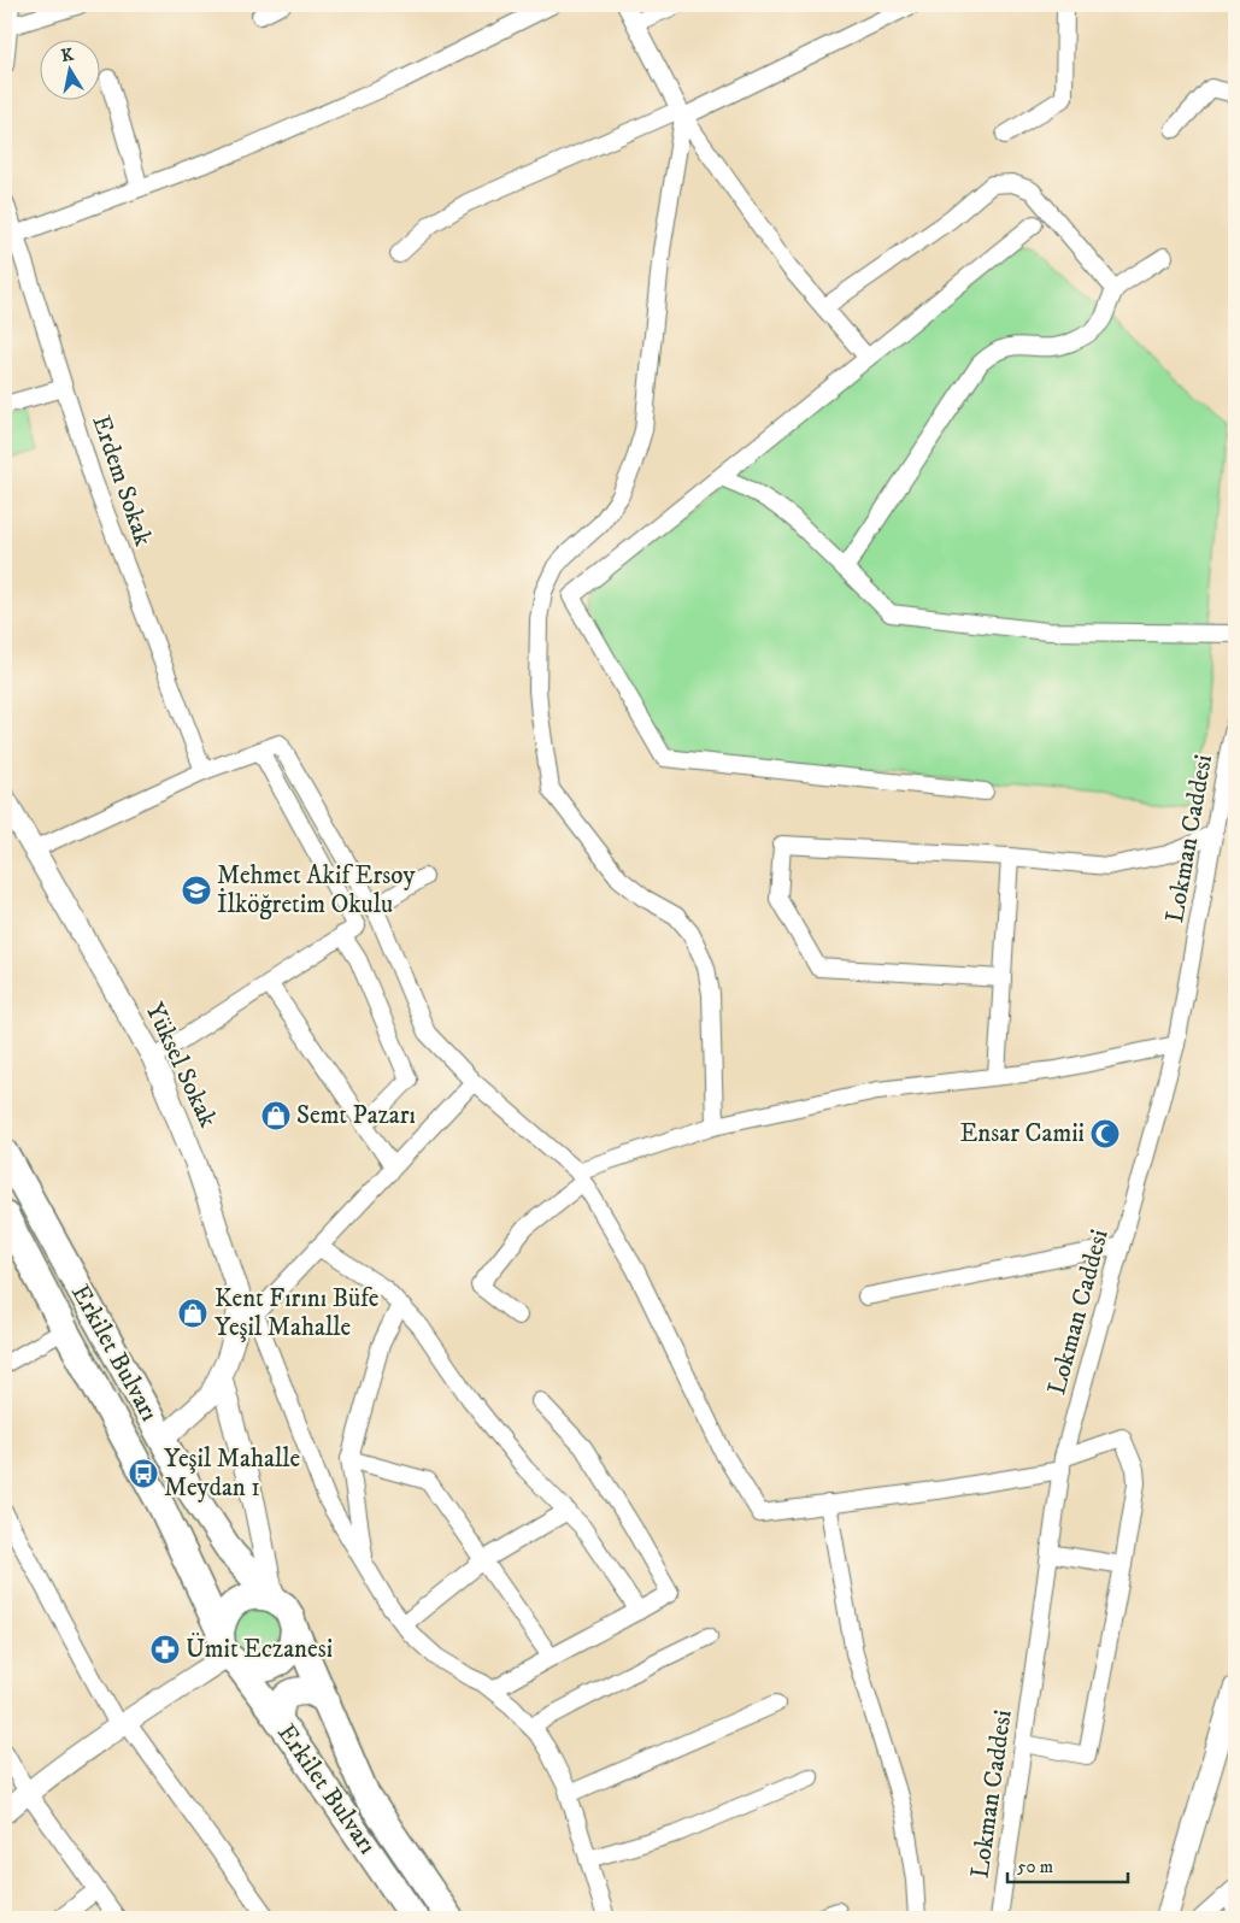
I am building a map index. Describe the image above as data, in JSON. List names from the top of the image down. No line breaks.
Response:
{"streets":{"main road":["Erkilet Bulvarı"],"street":["Erdem Sokak","Lokman Caddesi","Yüksel Sokak"]},"crossings":[["Yüksel Sokak","Erkilet Bulvarı"]],"places":{"school or university":["Mehmet Akif Ersoy İlköğretim Okulu"],"shop":["Semt Pazarı","Kent Fırını Büfe Yeşil Mahalle"],"mosque":["Ensar Camii"],"bus stop":["Yeşil Mahalle Meydan 1"],"pharmacy":["Ümit Eczanesi"]},"scale_bar":"50 m","north":"top"}
